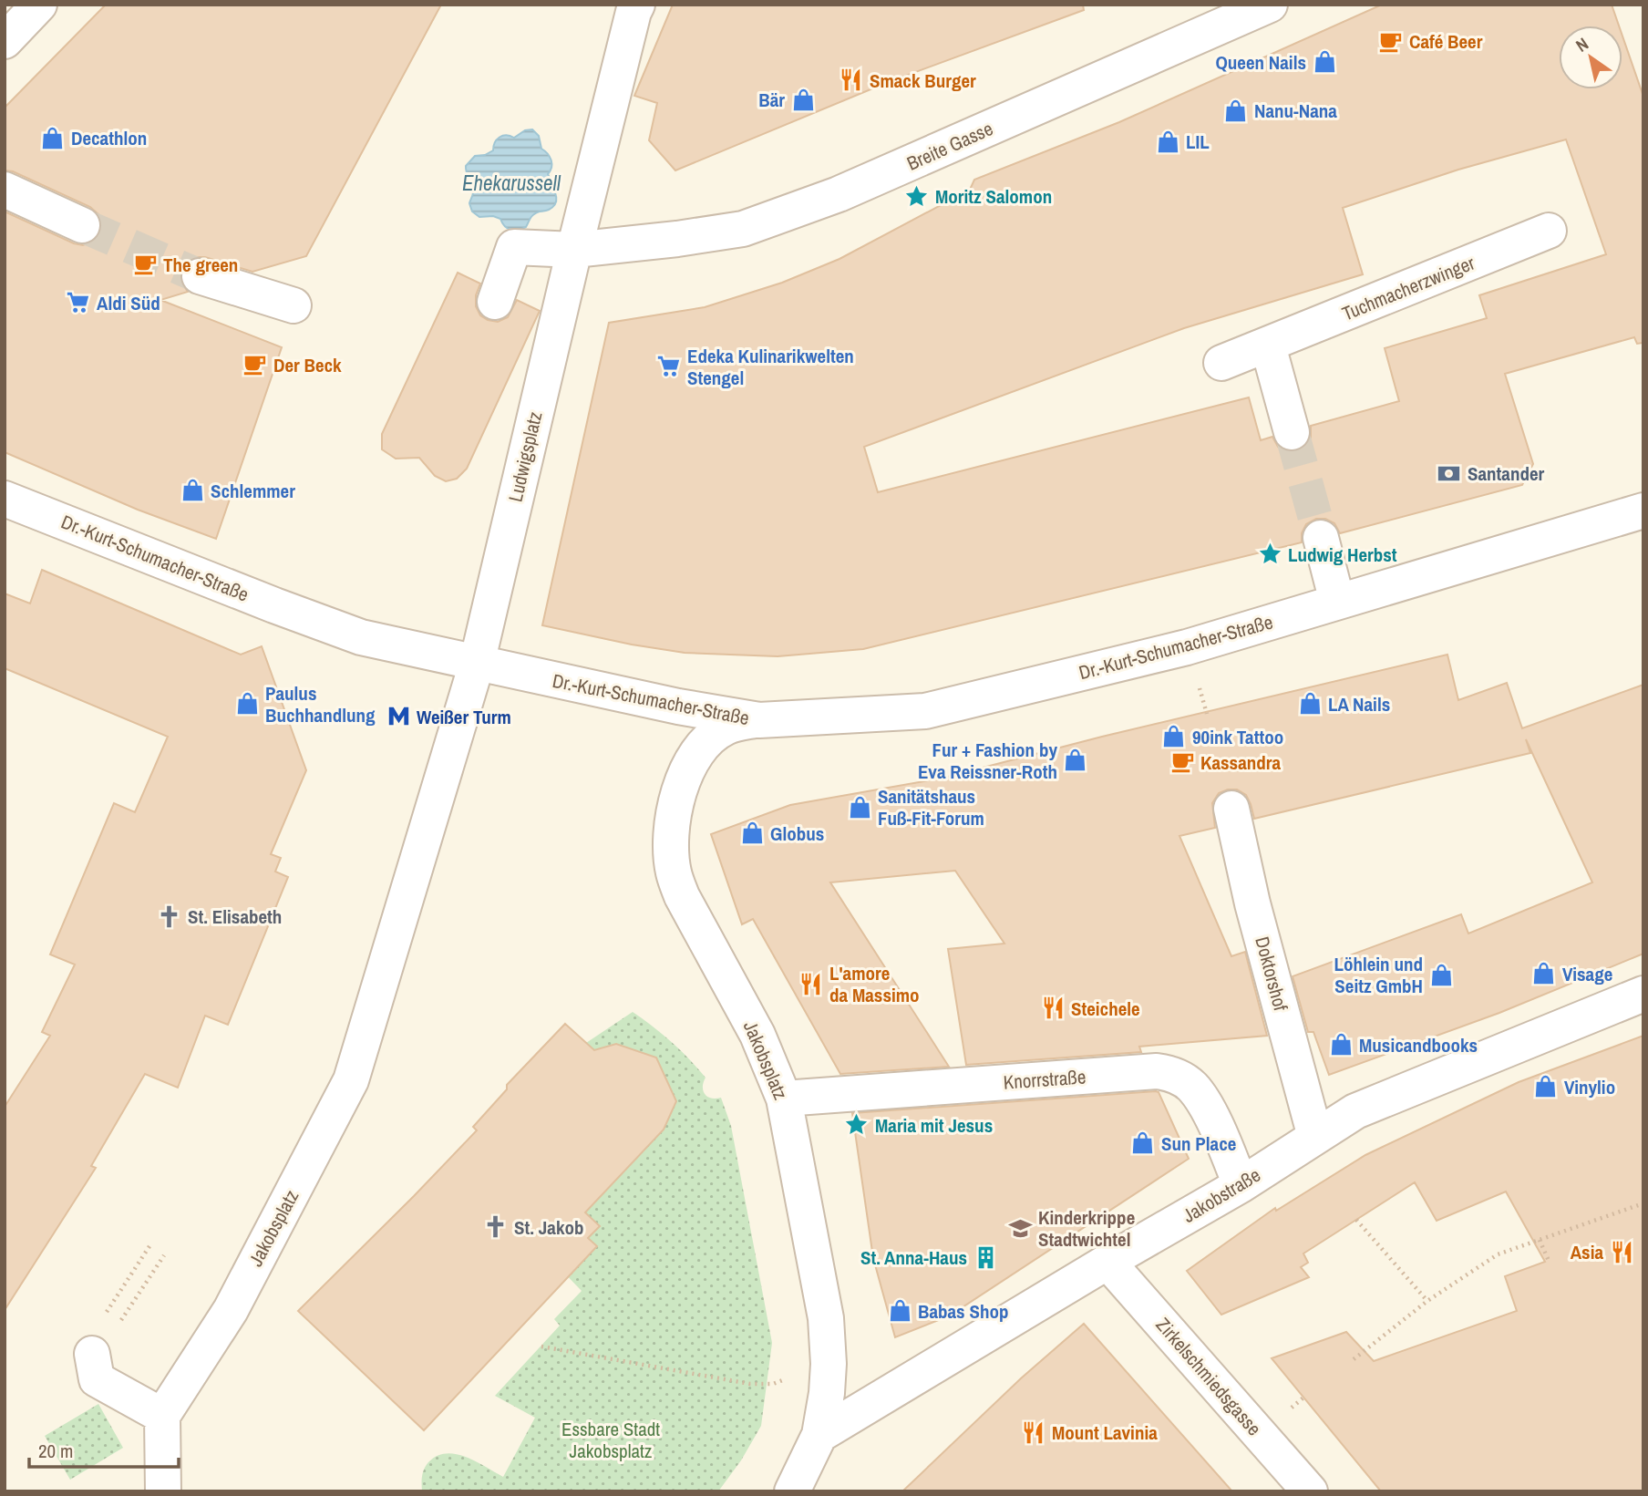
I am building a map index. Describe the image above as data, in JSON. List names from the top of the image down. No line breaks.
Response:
{"streets":{"street":["Breite Gasse","Tuchmacherzwinger","Ludwigsplatz","Dr.-Kurt-Schumacher-Straße","Doktorshof","Jakobsplatz","Knorrstraße","Jakobstraße","Zirkelschmiedsgasse"]},"crossings":[["Breite Gasse","Ludwigsplatz"],["Ludwigsplatz","Dr.-Kurt-Schumacher-Straße"],["Ludwigsplatz","Jakobsplatz"],["Dr.-Kurt-Schumacher-Straße","Jakobsplatz"],["Doktorshof","Jakobstraße"],["Jakobsplatz","Knorrstraße"],["Jakobsplatz","Jakobstraße"],["Knorrstraße","Jakobstraße"],["Jakobstraße","Zirkelschmiedsgasse"]],"water":["Ehekarussell"],"parks":["Essbare Stadt Jakobsplatz"],"places":{"cafe":["Café Beer","The green","Der Beck","Kassandra"],"shop":["Queen Nails","Bär","Nanu-Nana","Decathlon","LIL","Schlemmer","Paulus Buchhandlung","LA Nails","90ink Tattoo","Fur + Fashion by Eva Reissner-Roth","Sanitätshaus Fuß-Fit-Forum","Globus","Visage","Löhlein und Seitz GmbH","Musicandbooks","Vinylio","Sun Place","Babas Shop"],"restaurant":["Smack Burger","L'amore da Massimo","Steichele","Asia","Mount Lavinia"],"place":["Moritz Salomon","Ludwig Herbst","Maria mit Jesus"],"supermarket":["Aldi Süd","Edeka Kulinarikwelten Stengel"],"bank":["Santander"],"metro station":["Weißer Turm"],"church":["St. Elisabeth","St. Jakob"],"school or university":["Kinderkrippe Stadtwichtel"],"building":["St. Anna-Haus"]},"scale_bar":"20 m","north":"top left"}
